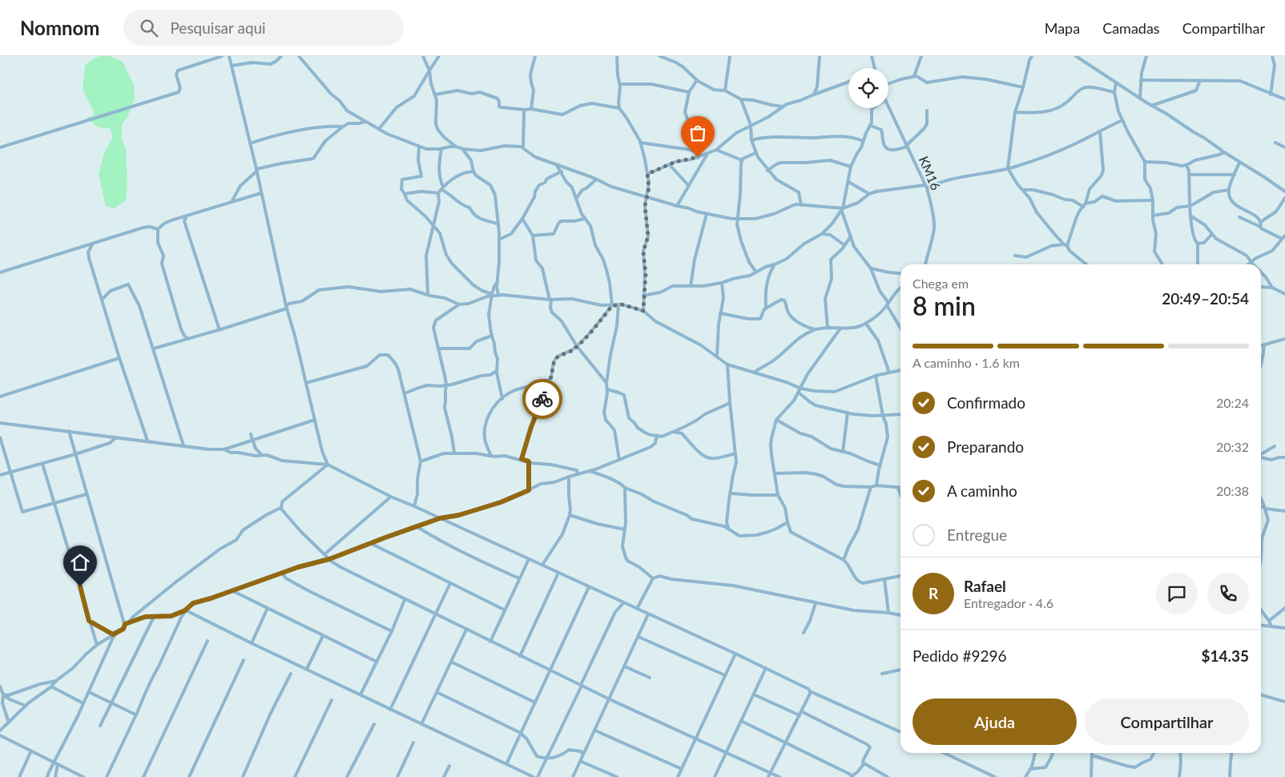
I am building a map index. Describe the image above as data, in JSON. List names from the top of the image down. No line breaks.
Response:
{"streets":{"street":["KM16"]},"page":{"header":"Nomnom","search":"Pesquisar aqui","nav":["Mapa","Camadas","Compartilhar"],"heading":["8 min","Chega em","20:49–20:54"],"panel":["Rafael","Entregador · 4.6","Pedido #9296","$14.35"],"bar":"A caminho · 1.6 km","list":[["Confirmado","20:24"],["Preparando","20:32"],["A caminho","20:38"],"Entregue"],"round":"R","buttons":["Ajuda","Compartilhar"]}}
